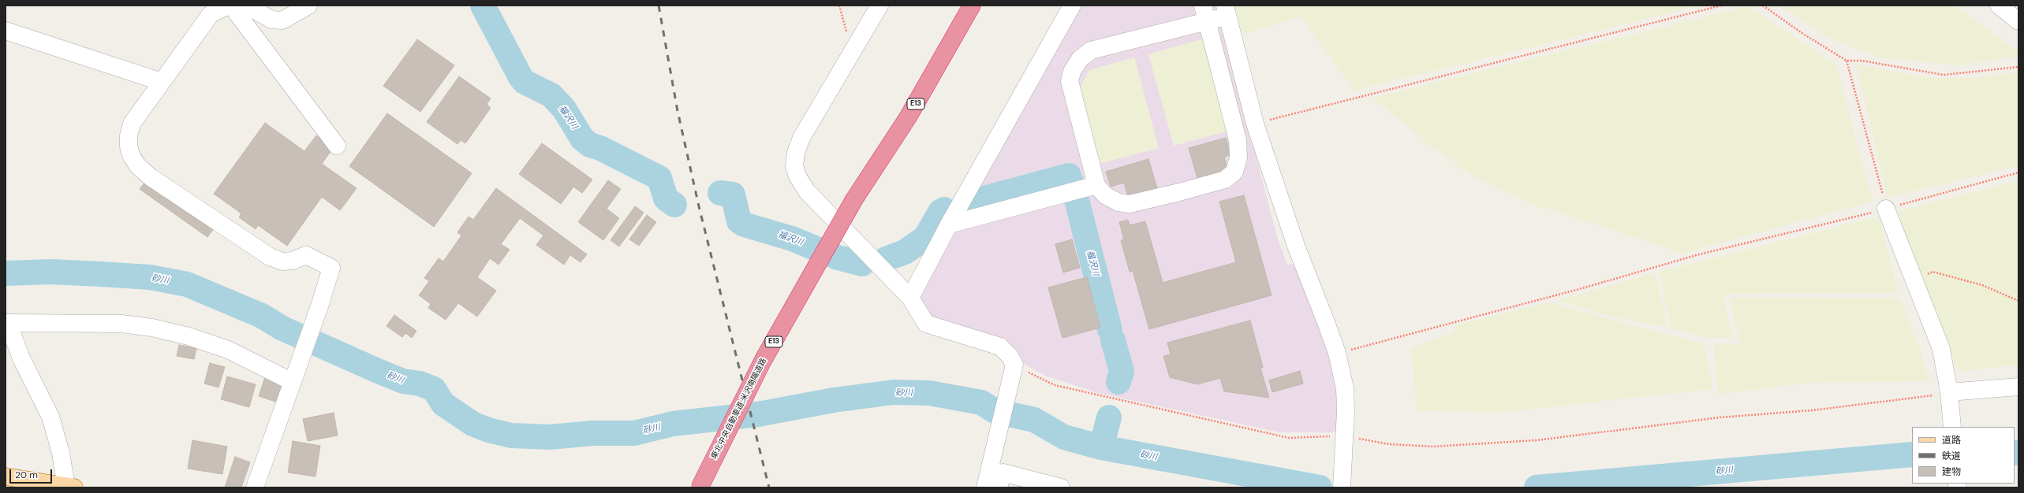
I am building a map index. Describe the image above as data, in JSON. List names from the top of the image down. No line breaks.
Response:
{"streets":{"highway":["E13","東北中央自動車道;米沢南陽道路"]},"water":["福沢川","砂川"],"legend":["道路","鉄道","建物"],"scale_bar":"20 m"}
